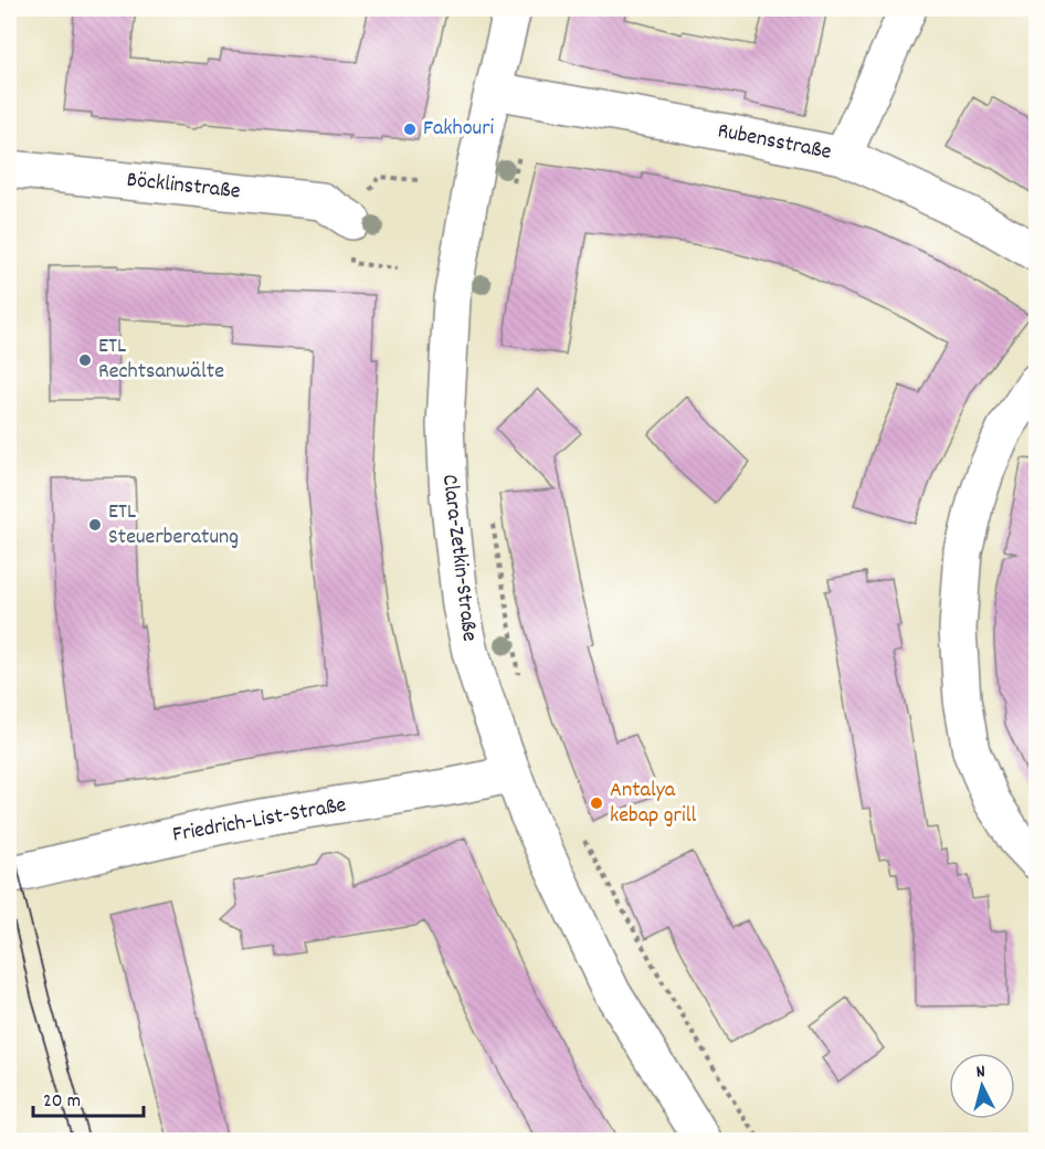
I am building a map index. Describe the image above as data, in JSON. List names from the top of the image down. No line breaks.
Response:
{"streets":{"street":["Rubensstraße","Böcklinstraße","Clara-Zetkin-Straße","Friedrich-List-Straße"]},"crossings":[["Rubensstraße","Clara-Zetkin-Straße"],["Clara-Zetkin-Straße","Friedrich-List-Straße"]],"places":["Fakhouri","ETL Rechtsanwälte","ETL Steuerberatung","Antalya kebap grill"],"scale_bar":"20 m","north":"top"}
